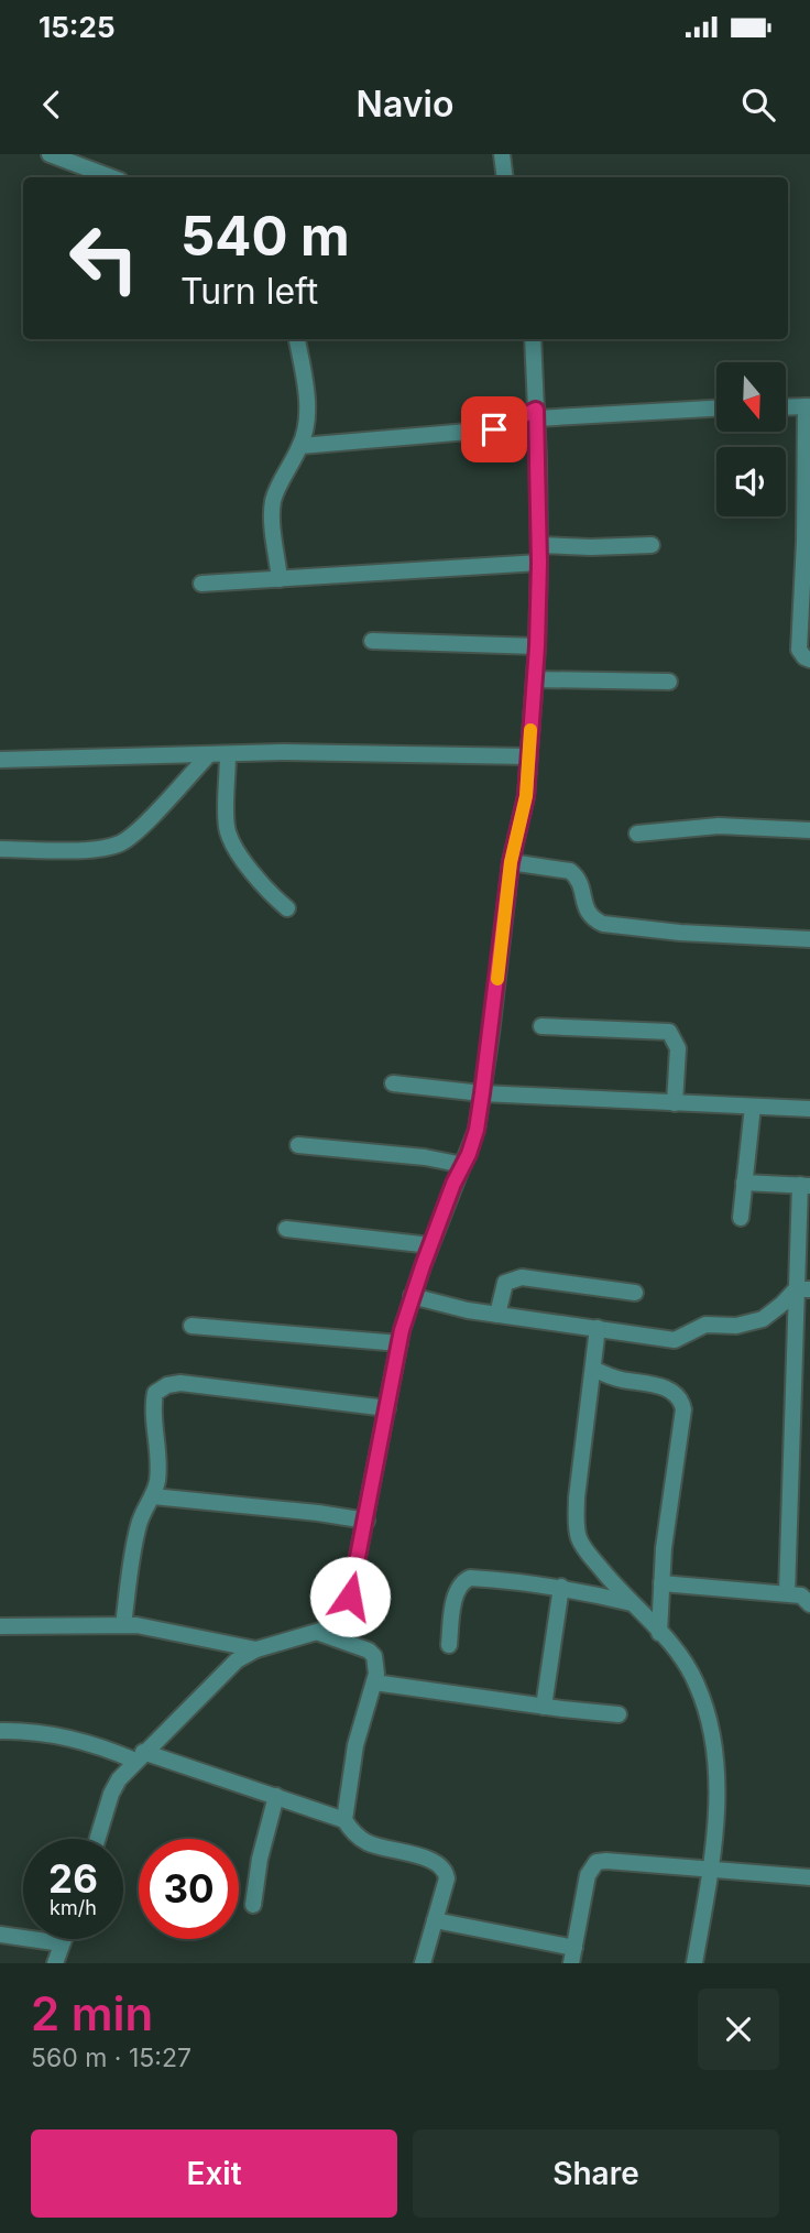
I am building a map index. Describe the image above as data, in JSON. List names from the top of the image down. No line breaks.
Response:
{"north":"bottom","page":{"status":"15:25","header":"Navio","turn":["540 m","Turn left"],"speed":"26 km/h","limit":"30","heading":["2 min","560 m · 15:27"],"buttons":["Exit","Share"]}}
